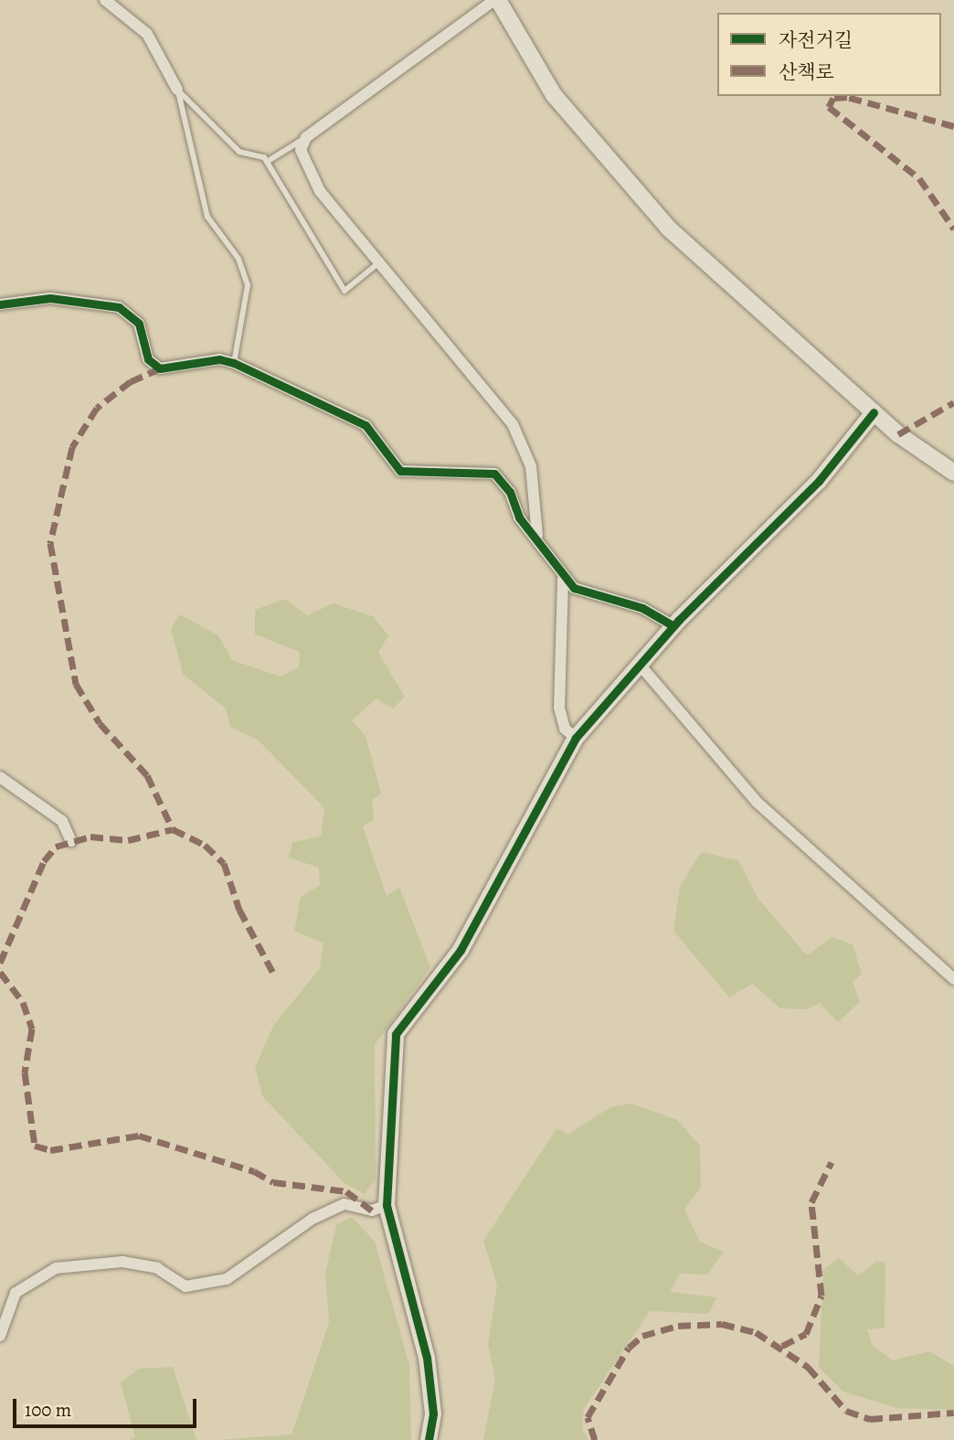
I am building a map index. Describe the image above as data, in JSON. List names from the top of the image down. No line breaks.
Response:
{"legend":["자전거길","산책로"],"scale_bar":"100 m"}
